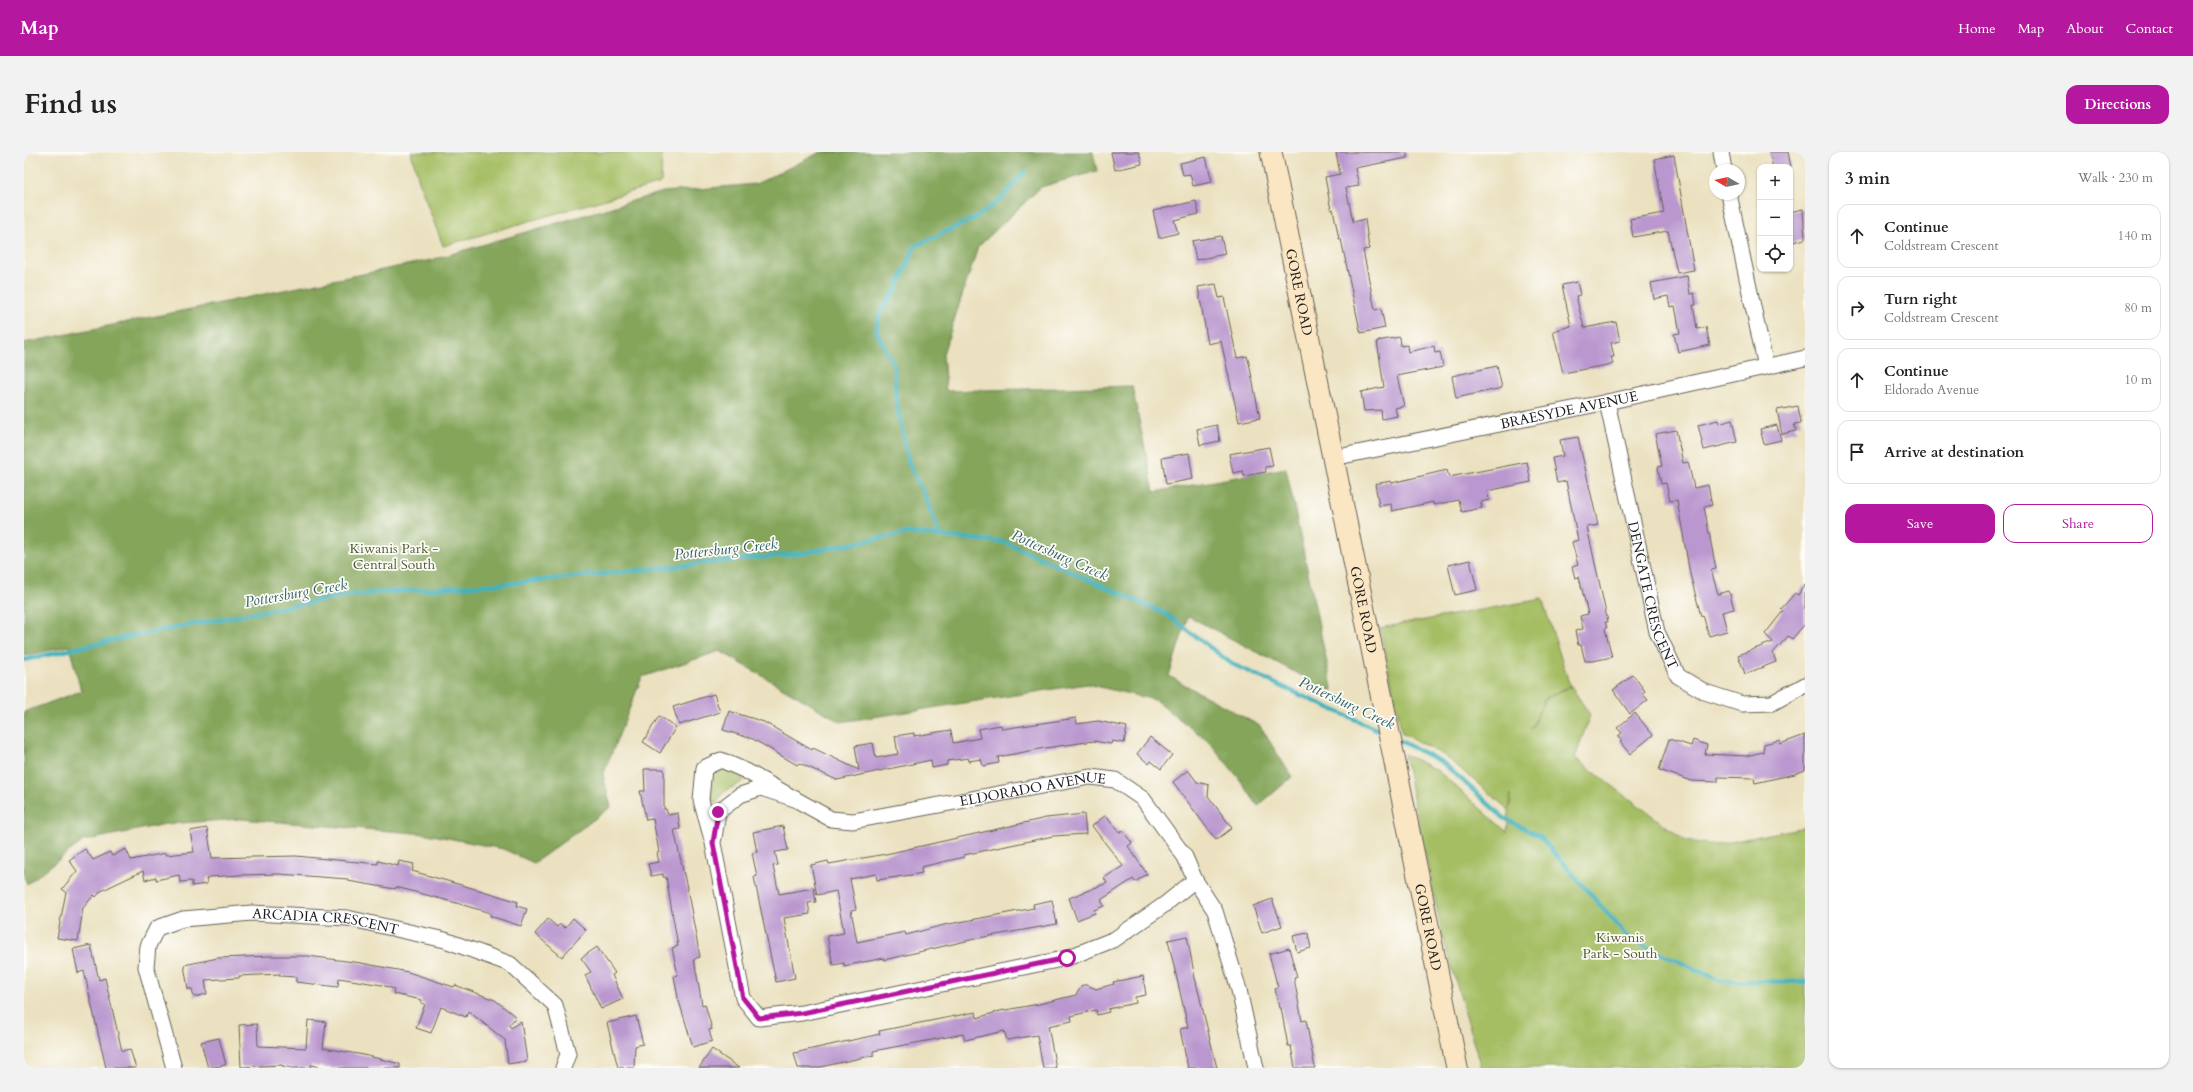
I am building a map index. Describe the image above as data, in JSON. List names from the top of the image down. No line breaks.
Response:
{"streets":{"main road":["GORE ROAD"],"street":["BRAESYDE AVENUE","DENGATE CRESCENT","ELDORADO AVENUE","ARCADIA CRESCENT"]},"crossings":[["GORE ROAD","BRAESYDE AVENUE"],["BRAESYDE AVENUE","DENGATE CRESCENT"]],"water":["Pottersburg Creek"],"parks":["Kiwanis Park - Central South","Kiwanis Park - South"],"north":"left","page":{"header":"Map","nav":["Home","Map","About","Contact"],"title":"Find us","buttons":["Directions",["Save","Share"]],"heading":["3 min","Walk · 230 m"],"map_buttons":["+","−"],"list":[["Continue","Coldstream Crescent","140 m"],["Turn right","Coldstream Crescent","80 m"],["Continue","Eldorado Avenue","10 m"],"Arrive at destination"]}}
